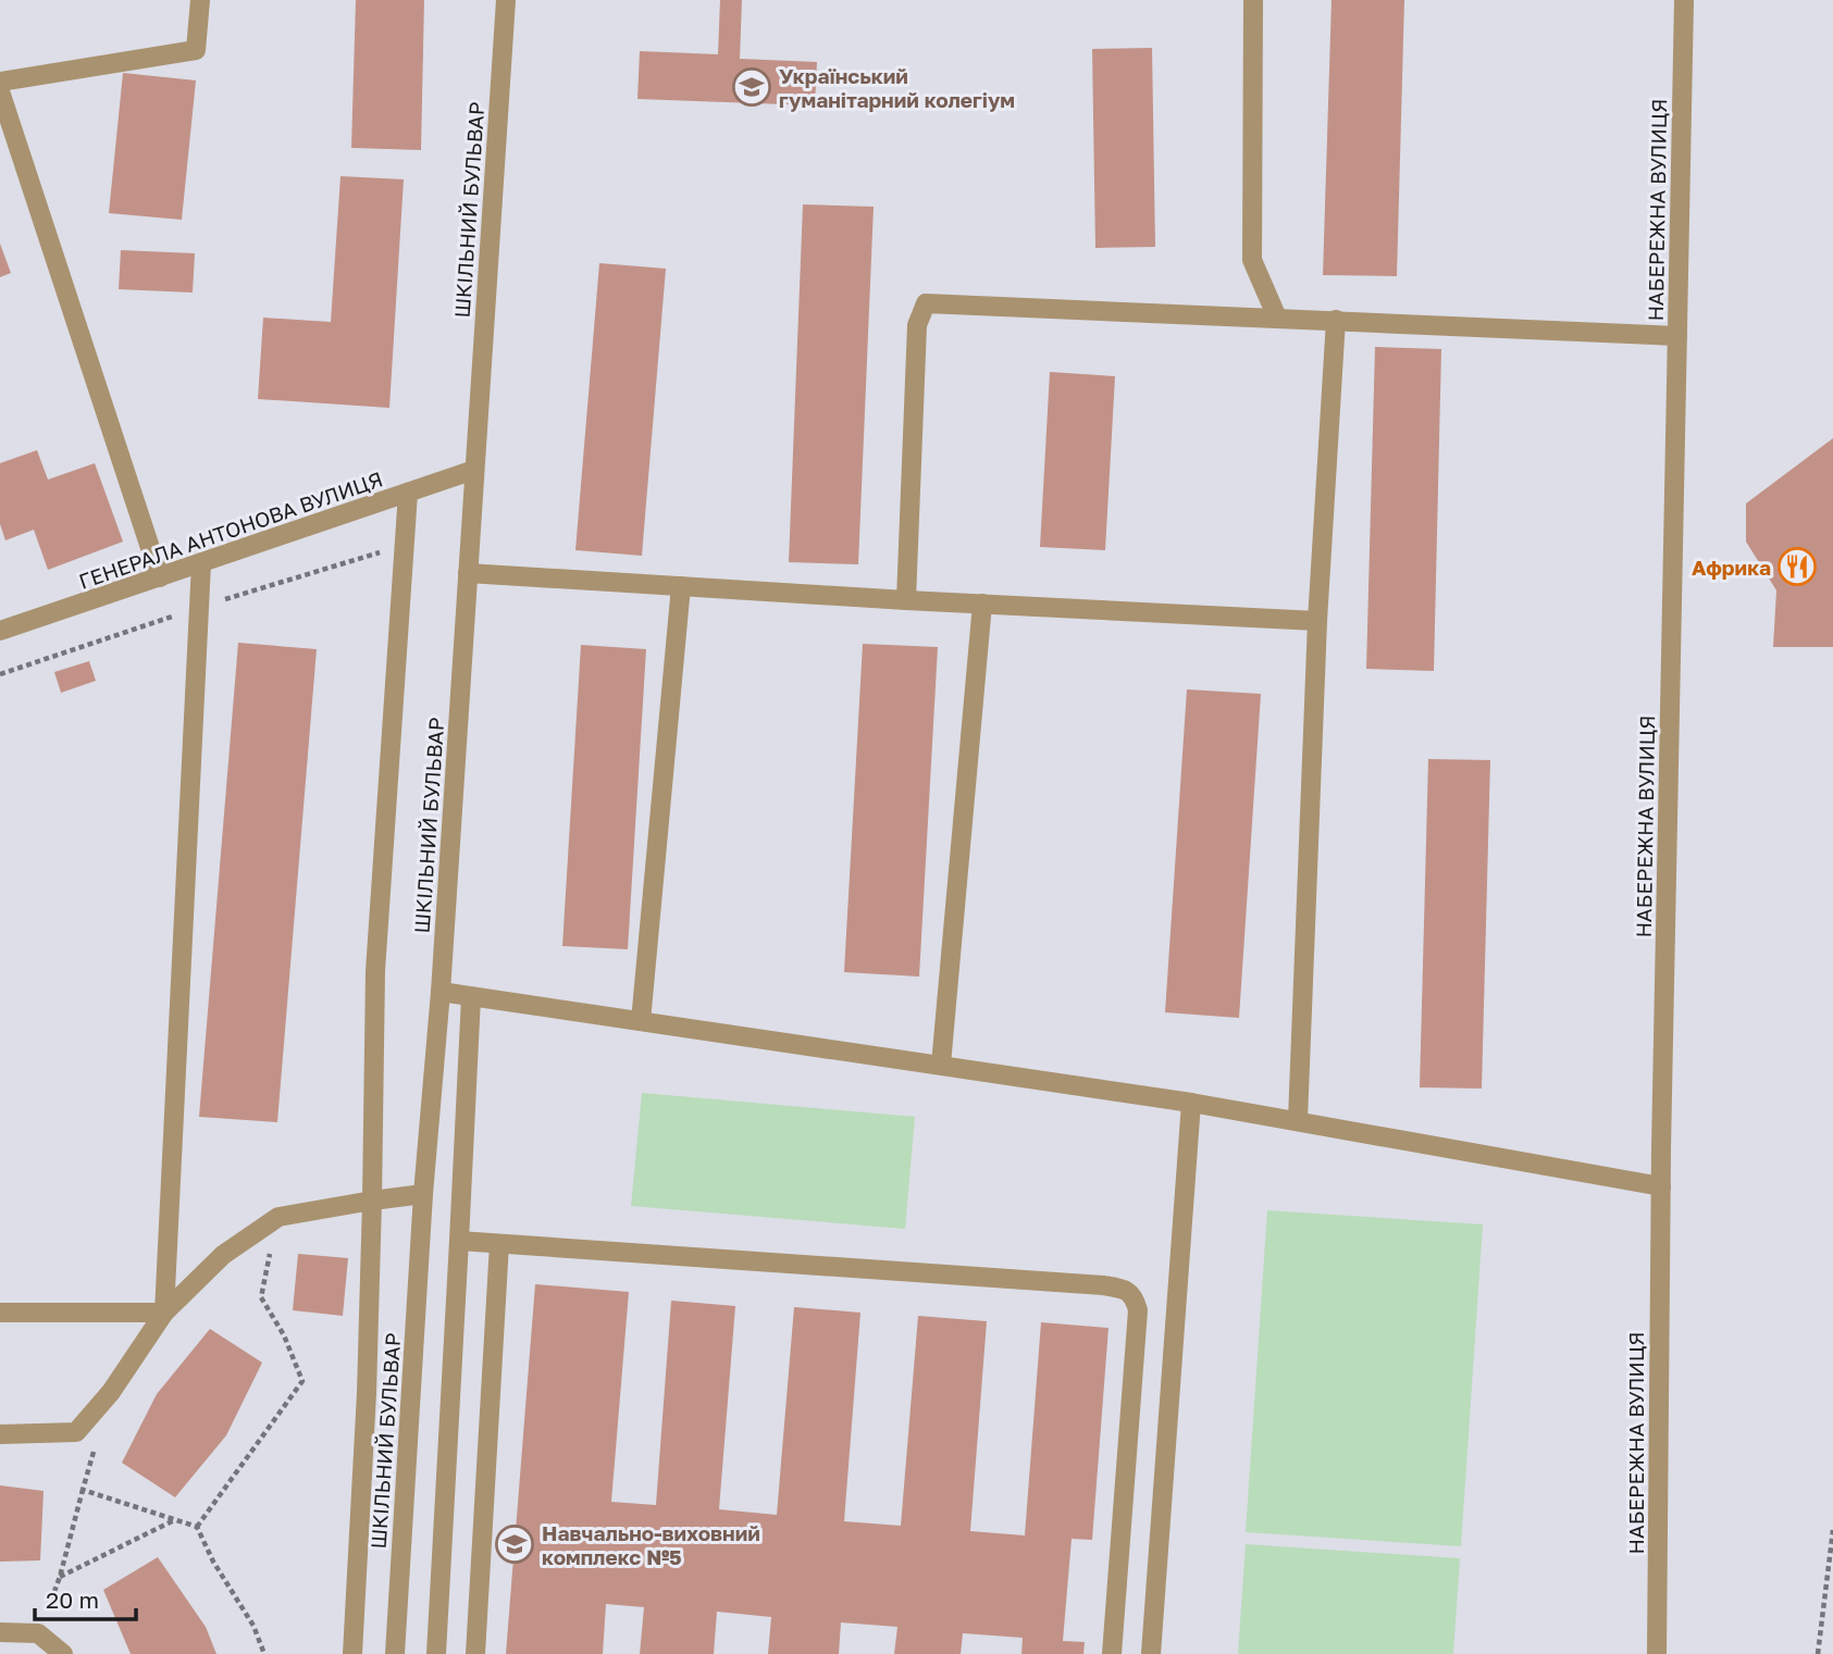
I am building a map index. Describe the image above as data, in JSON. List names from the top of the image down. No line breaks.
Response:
{"streets":{"street":["ШКІЛЬНИЙ БУЛЬВАР","НАБЕРЕЖНА ВУЛИЦЯ","ГЕНЕРАЛА АНТОНОВА ВУЛИЦЯ"]},"crossings":[["ШКІЛЬНИЙ БУЛЬВАР","ГЕНЕРАЛА АНТОНОВА ВУЛИЦЯ"]],"places":{"school or university":["Український гуманітарний колегіум","Навчально-виховний комплекс №5"],"restaurant":["Африка"]},"scale_bar":"20 m"}
